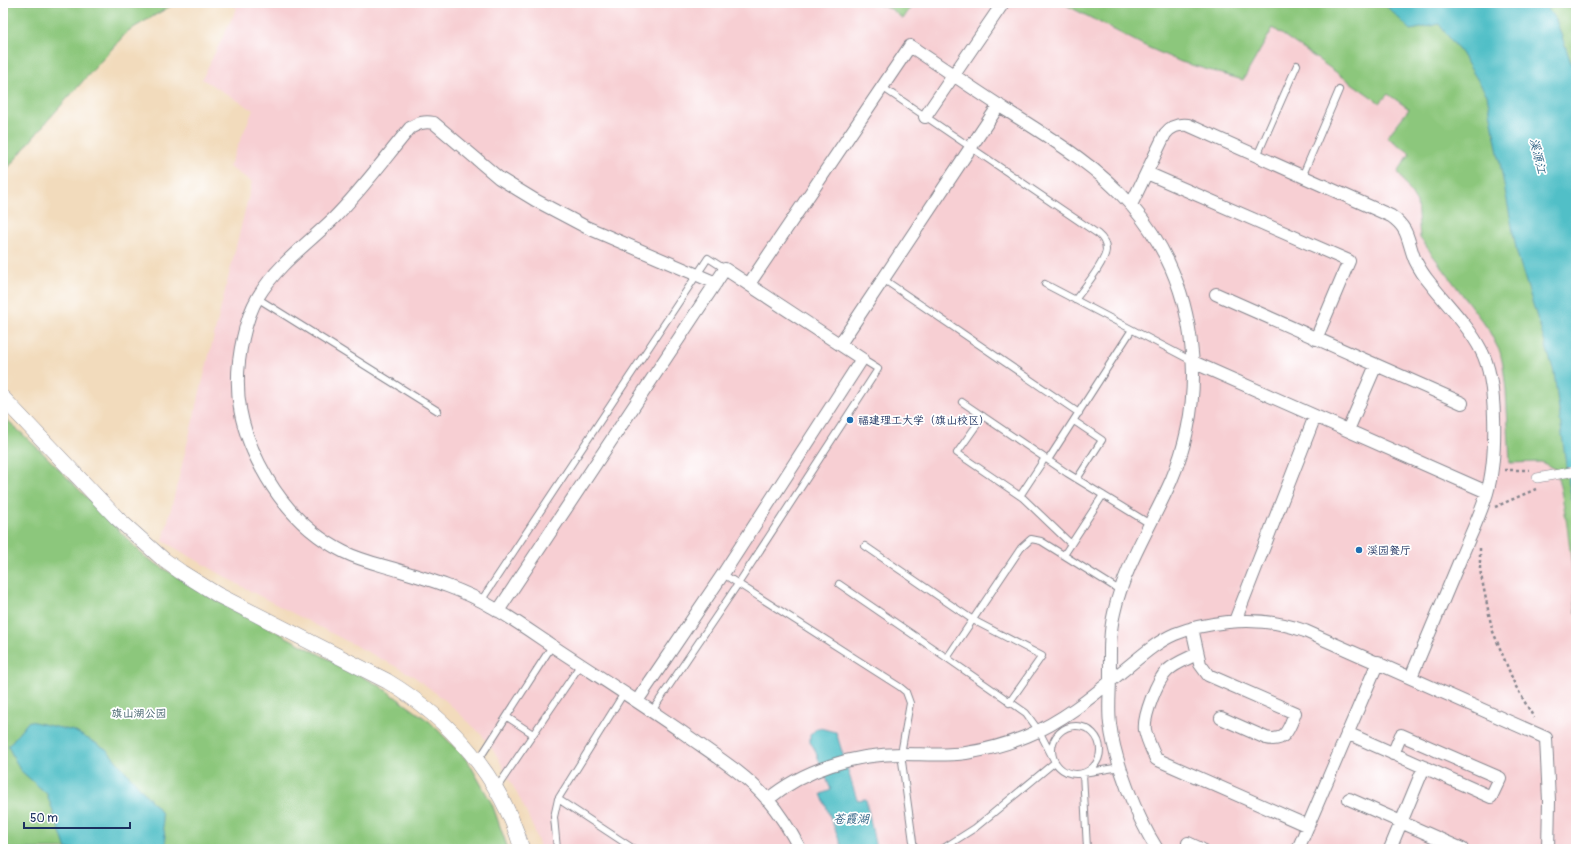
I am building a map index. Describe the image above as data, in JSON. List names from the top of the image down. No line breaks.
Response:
{"water":["溪源江","苍霞湖"],"parks":["旗山湖公园"],"places":["福建理工大学（旗山校区）","溪园餐厅"],"scale_bar":"50 m"}
